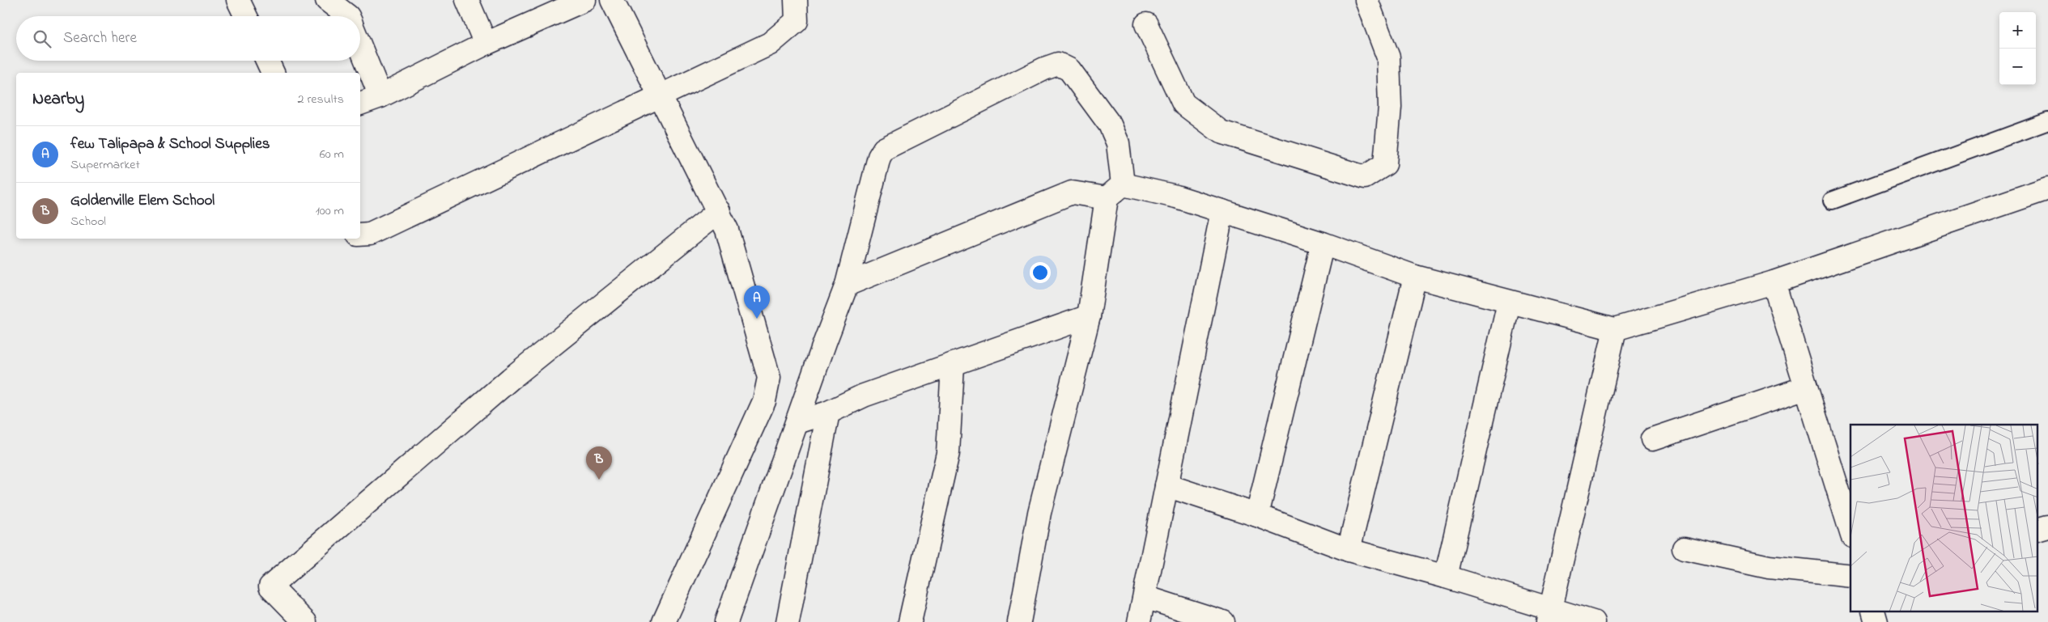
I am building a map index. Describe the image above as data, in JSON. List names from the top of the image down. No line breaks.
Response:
{"page":{"map_buttons":["+","−"],"search":"Search here","heading":["Nearby","2 results"],"list":[{"mark":"A","name":"few Talipapa & School Supplies","note":"Supermarket","value":"60 m"},{"mark":"B","name":"Goldenville Elem School","note":"School","value":"100 m"}],"pins":["A","B"]}}
